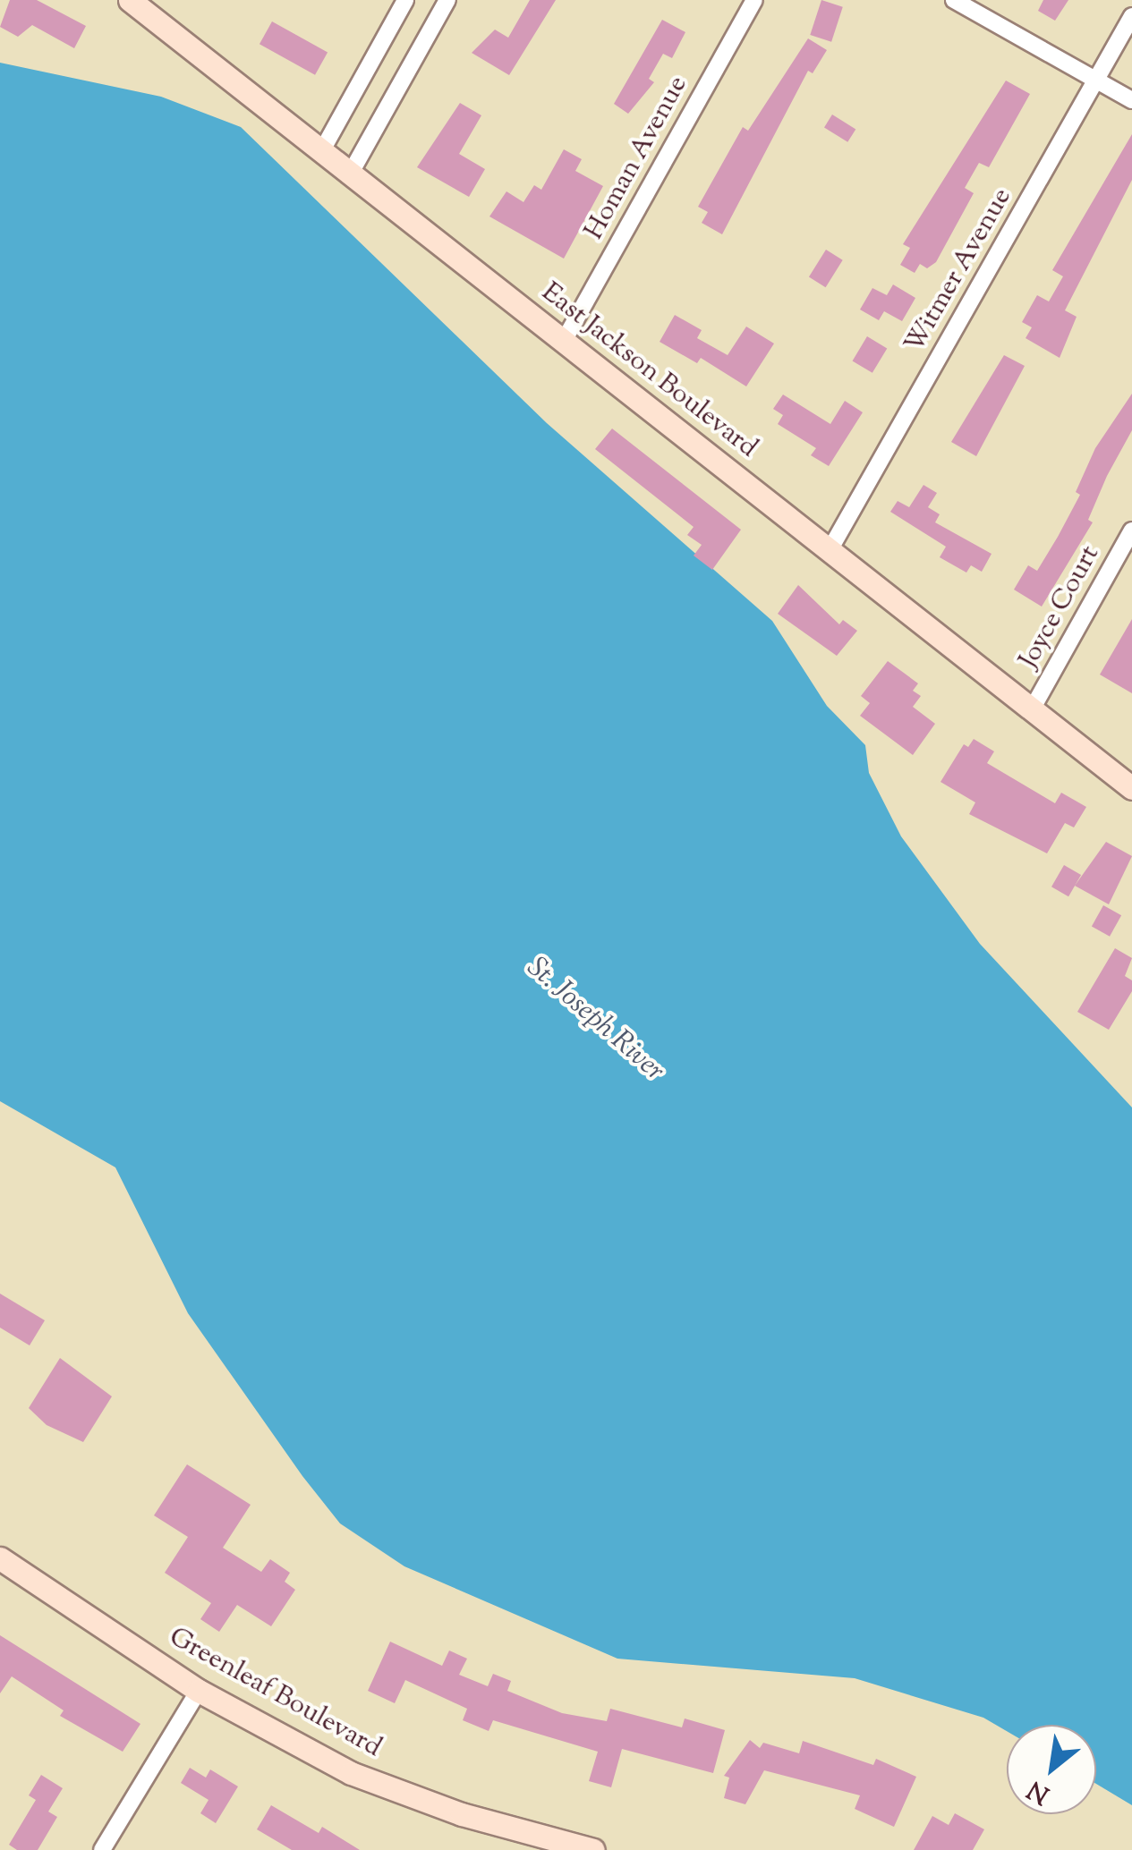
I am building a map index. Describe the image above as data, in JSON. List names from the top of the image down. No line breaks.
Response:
{"streets":{"main road":["East Jackson Boulevard","Greenleaf Boulevard"],"street":["Homan Avenue","Witmer Avenue","Joyce Court"]},"crossings":[["Homan Avenue","East Jackson Boulevard"],["Witmer Avenue","East Jackson Boulevard"],["East Jackson Boulevard","Joyce Court"]],"water":["St. Joseph River"],"north":"bottom left"}
